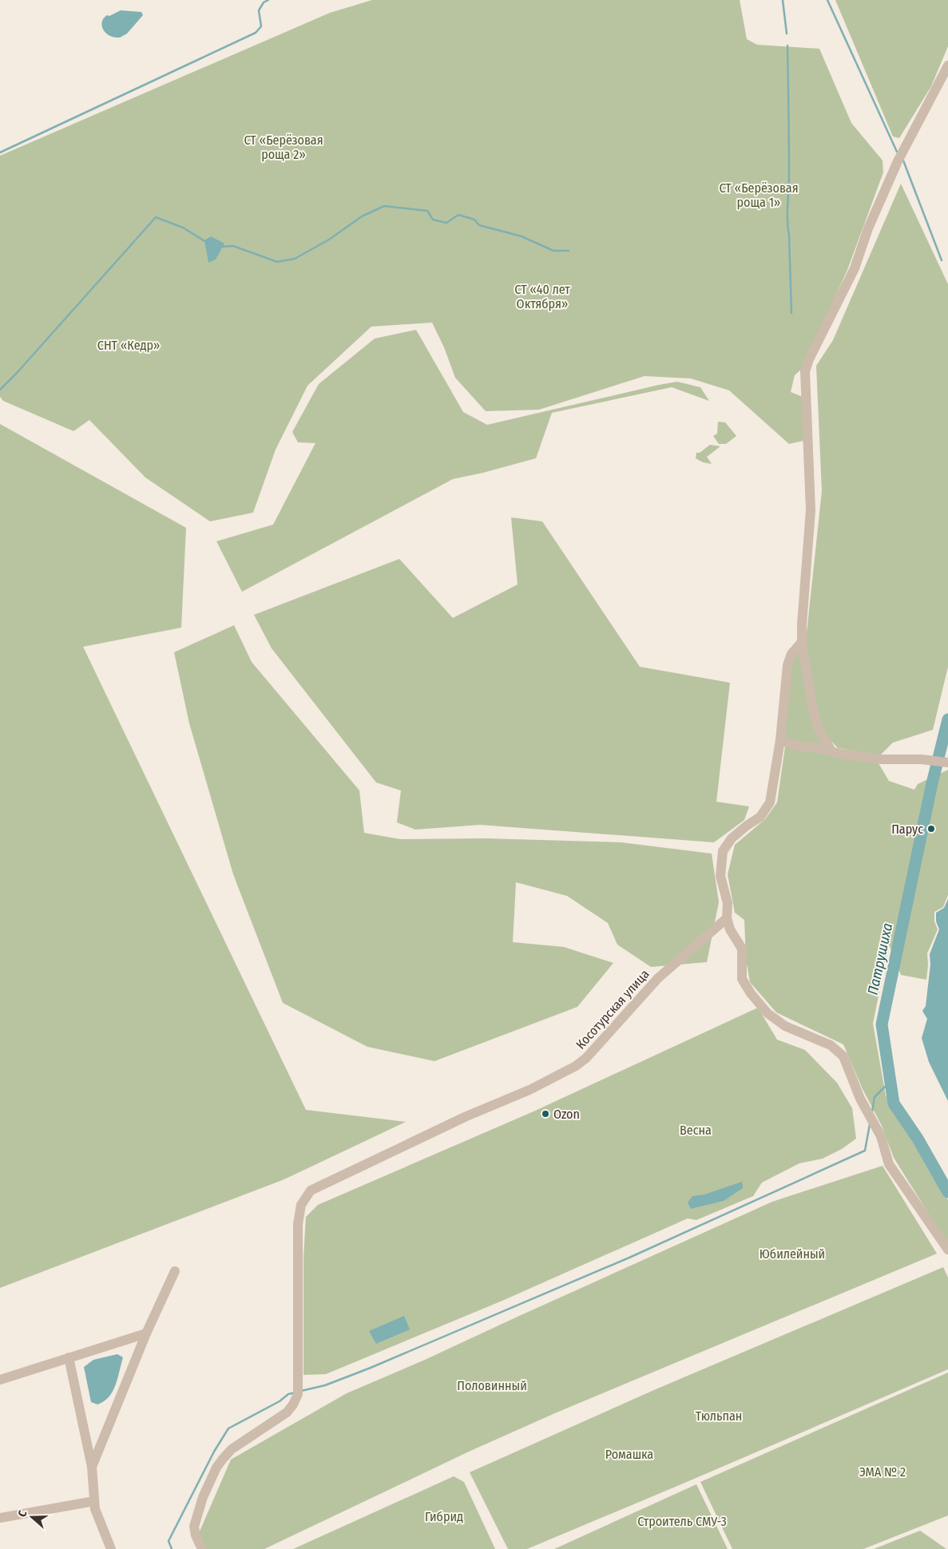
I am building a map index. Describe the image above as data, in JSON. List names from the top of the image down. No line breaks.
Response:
{"streets":{"street":["Косотурская улица"]},"water":["Патрушиха"],"parks":["СТ «Берёзовая роща 2»","СТ «Берёзовая роща 1»","СТ «40 лет Октября»","СНТ «Кедр»","Весна","Юбилейный","Половинный","Тюльпан","Ромашка","ЭМА № 2","Гибрид","Строитель СМУ-3"],"places":["Парус","Ozon"],"north":"left"}
